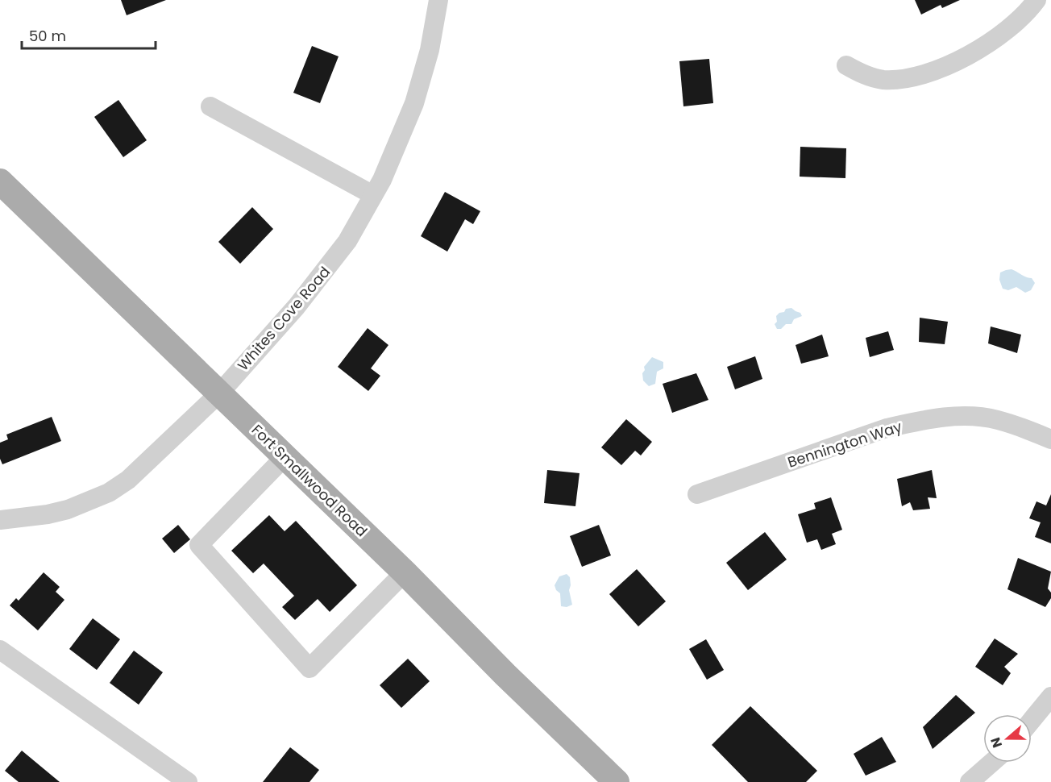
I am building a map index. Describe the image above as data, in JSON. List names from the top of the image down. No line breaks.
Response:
{"streets":{"main road":["Fort Smallwood Road"],"street":["Whites Cove Road","Bennington Way"]},"crossings":[["Whites Cove Road","Fort Smallwood Road"]],"scale_bar":"50 m","north":"left"}
